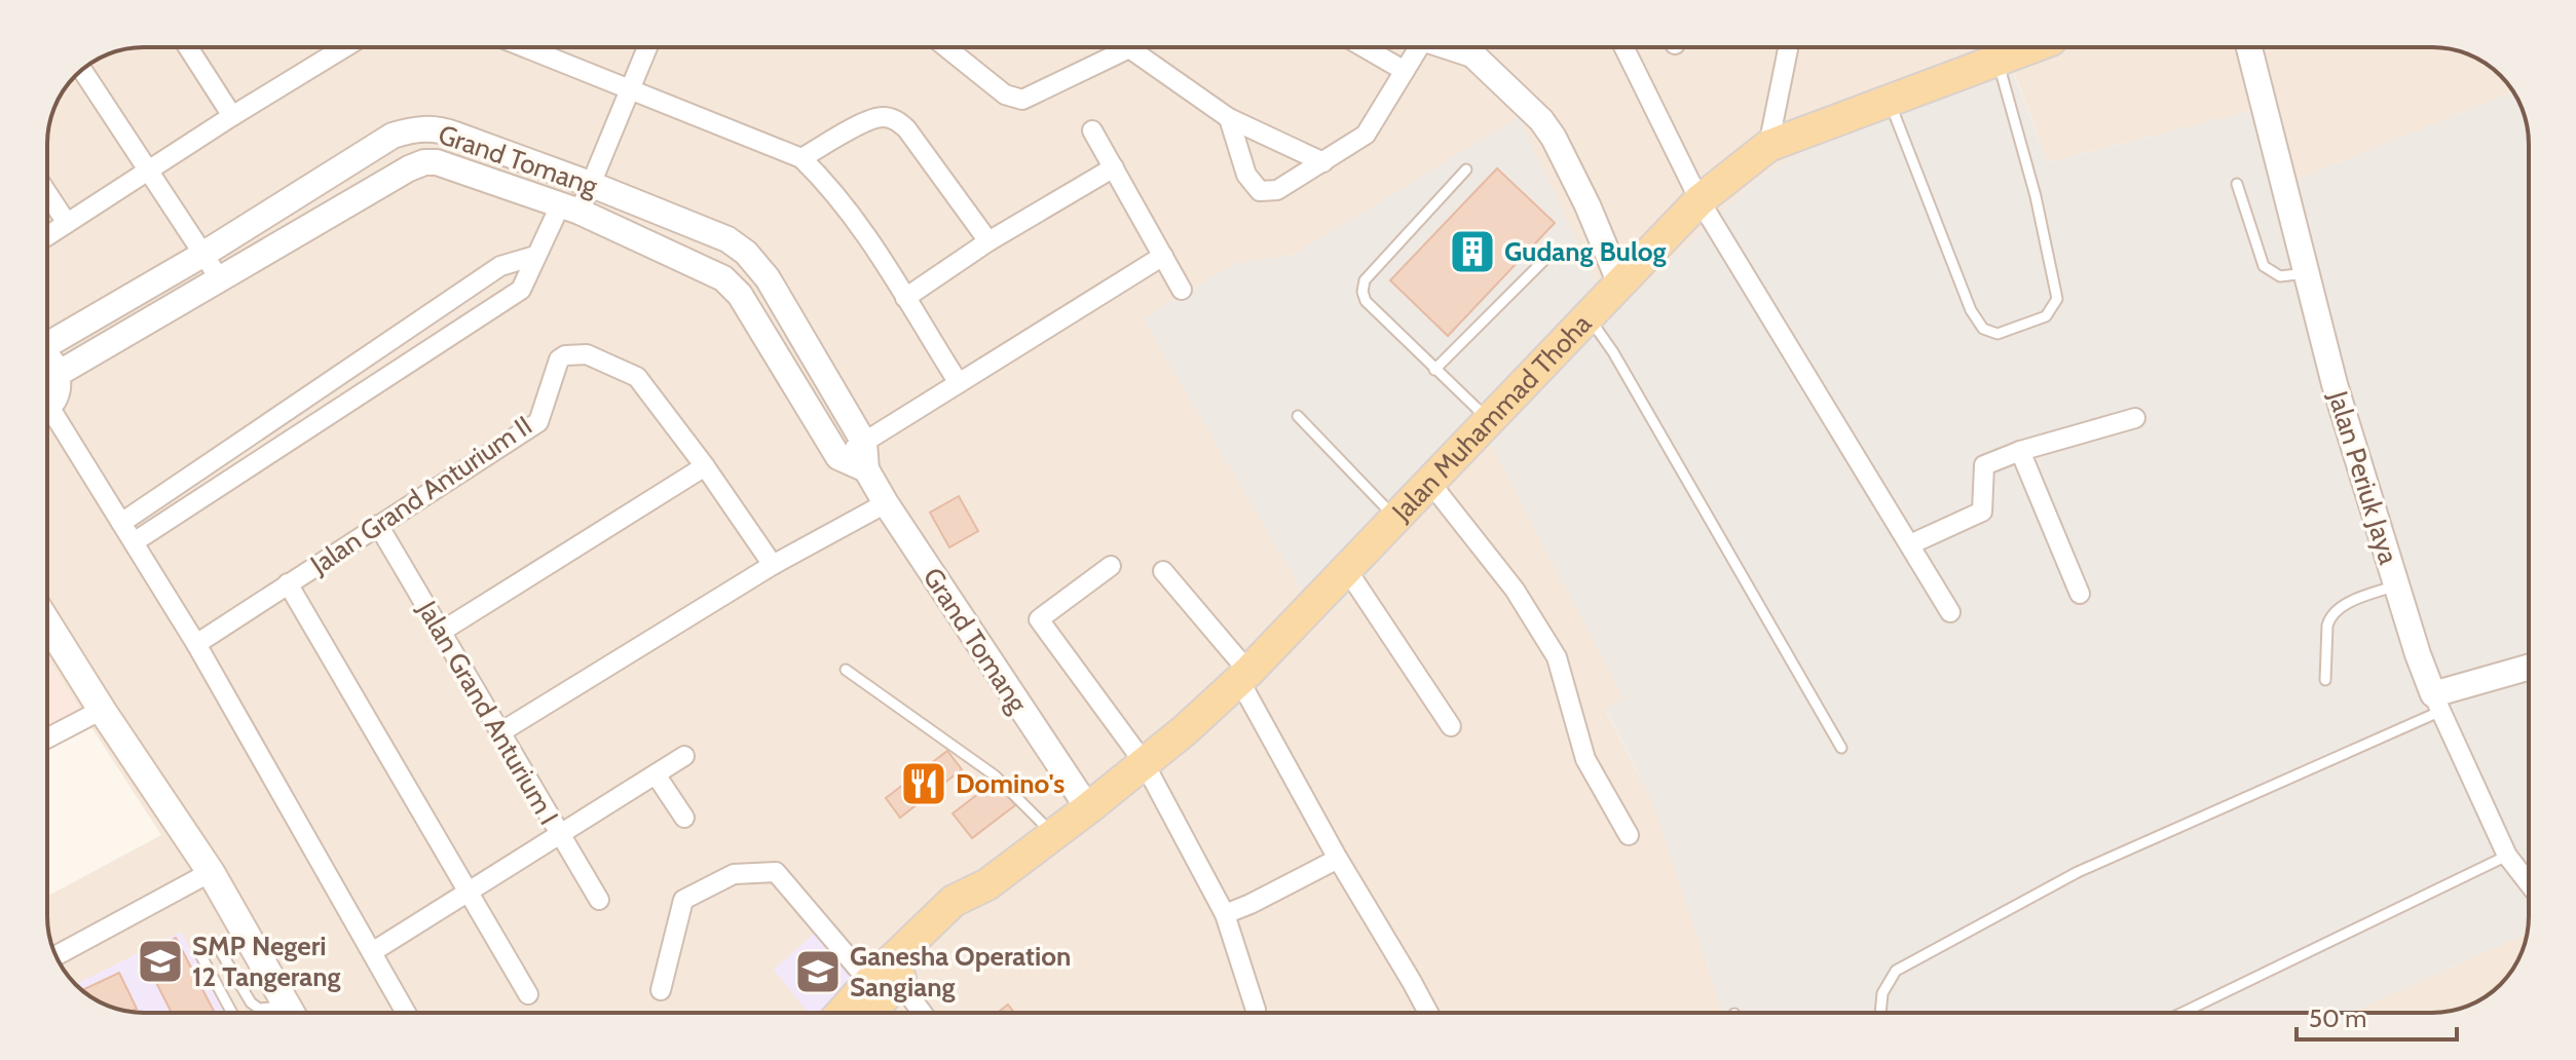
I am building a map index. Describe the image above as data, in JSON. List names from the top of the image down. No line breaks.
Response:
{"streets":{"main road":["Jalan Muhammad Thoha"],"street":["Grand Tomang","Jalan Periuk Jaya","Jalan Grand Anturium II","Jalan Grand Anturium I"]},"crossings":[["Grand Tomang","Jalan Muhammad Thoha"],["Jalan Grand Anturium II","Jalan Grand Anturium I"]],"places":{"building":["Gudang Bulog"],"restaurant":["Domino's"],"school or university":["SMP Negeri 12 Tangerang","Ganesha Operation Sangiang"]},"scale_bar":"50 m"}
